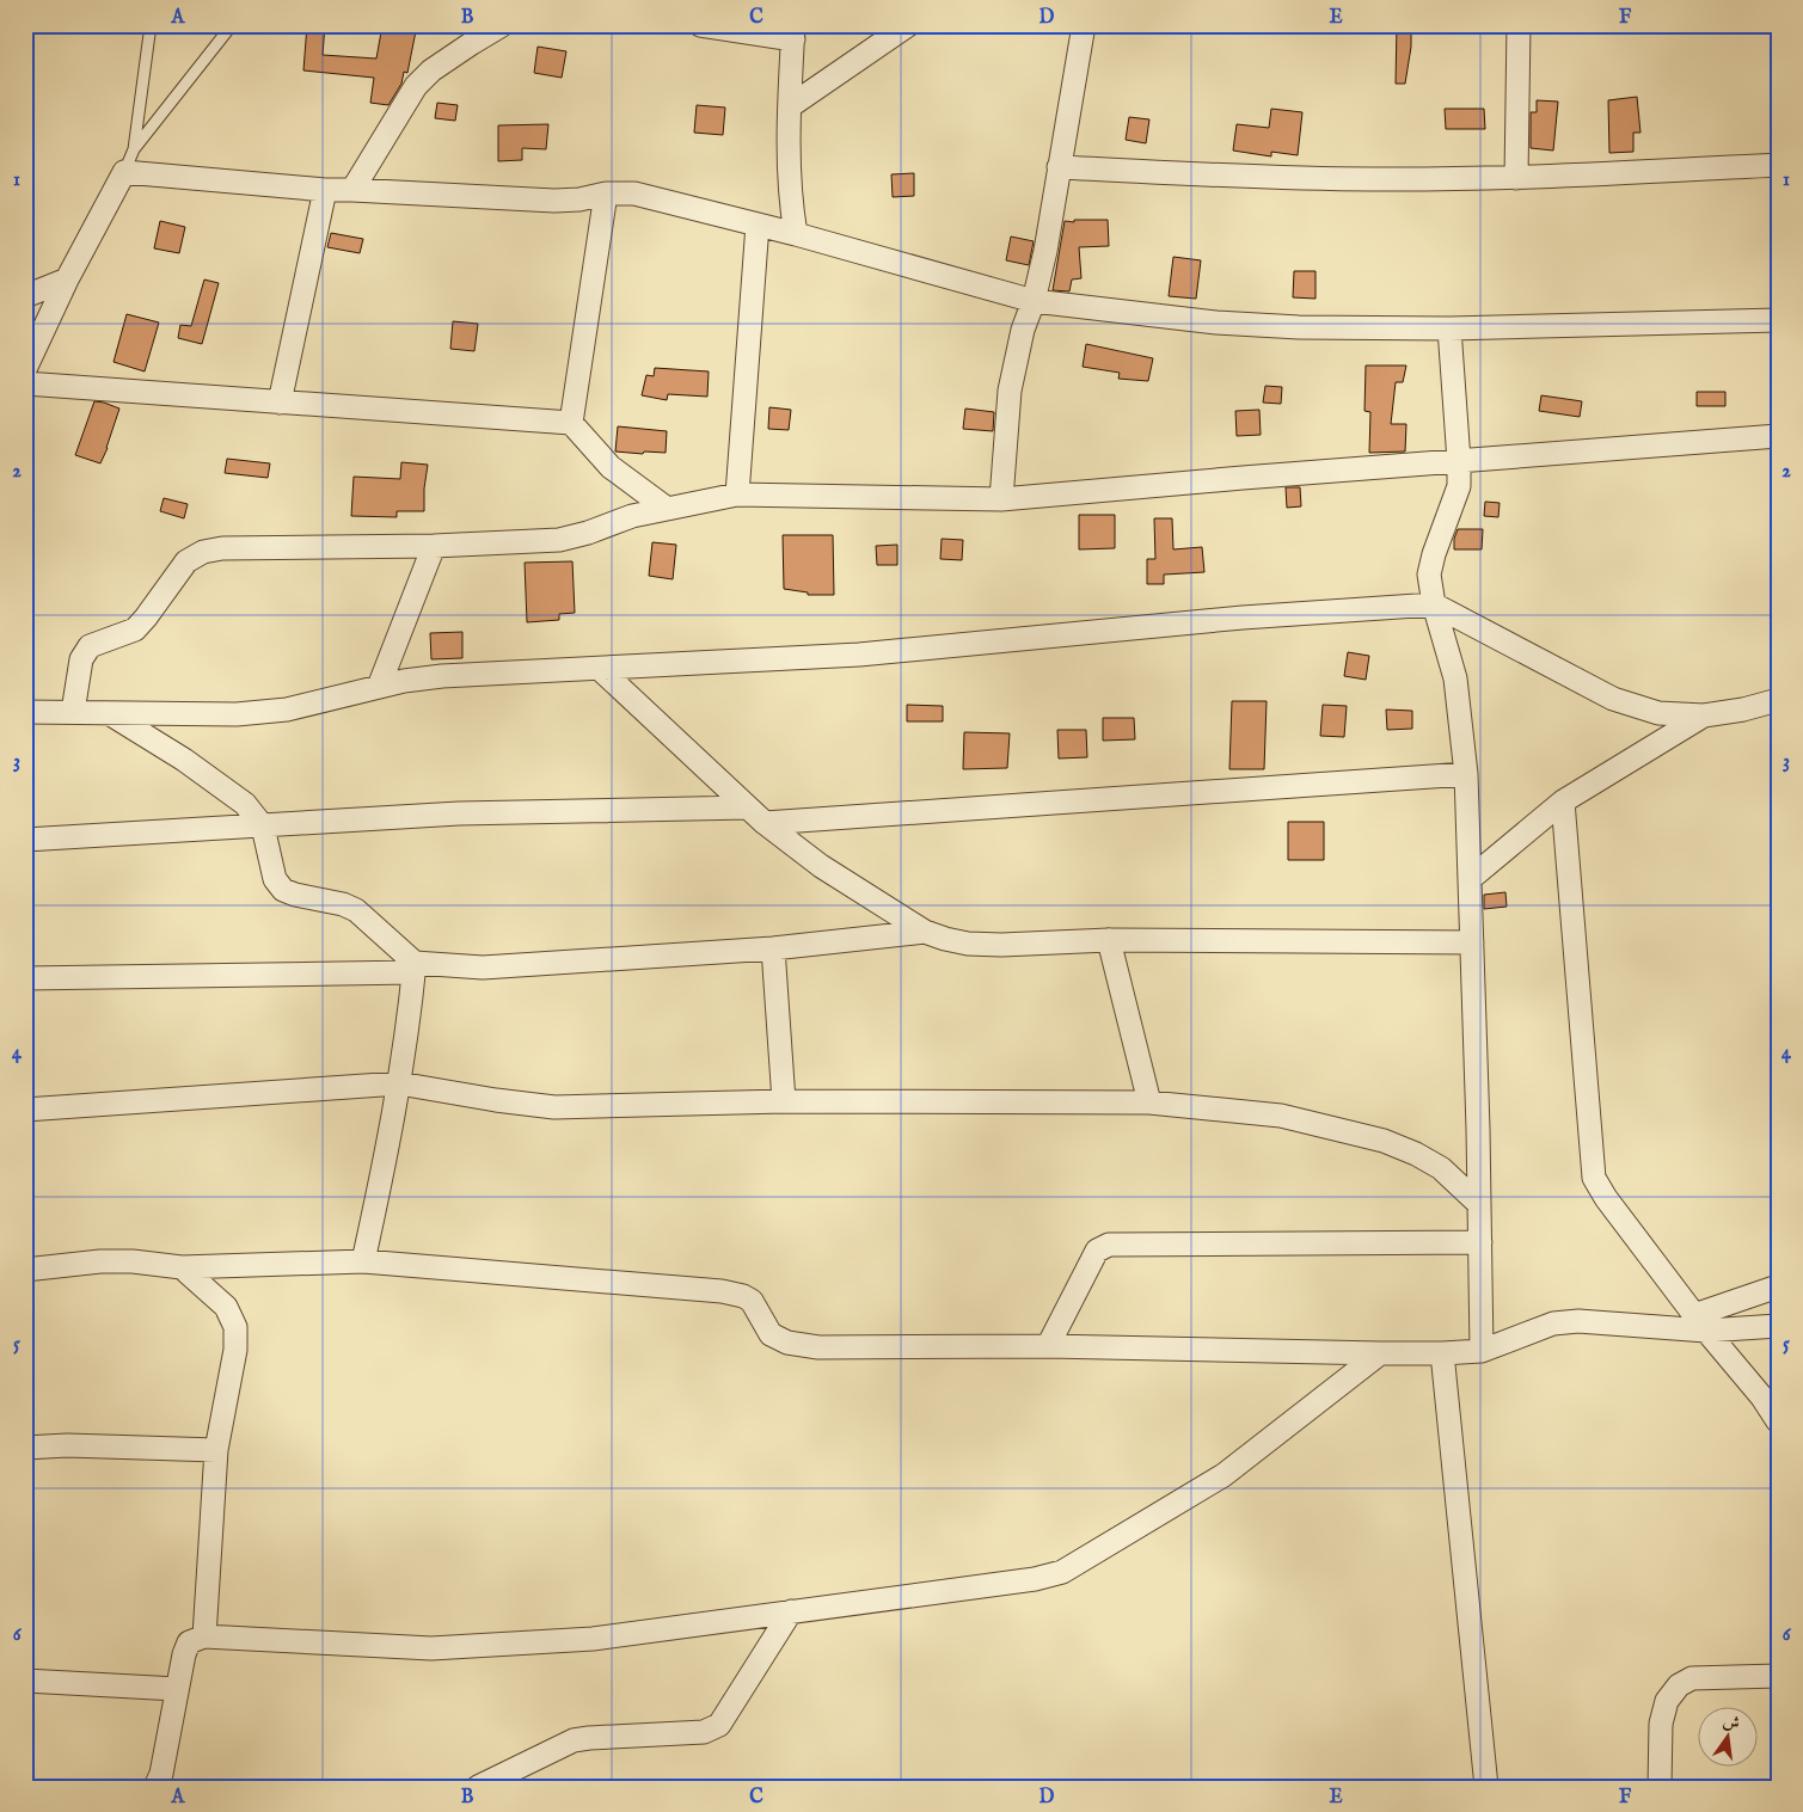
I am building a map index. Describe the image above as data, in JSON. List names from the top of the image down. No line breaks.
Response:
{"north":"top","grid":{"columns":["A","B","C","D","E","F"],"rows":["1","2","3","4","5","6"]}}
